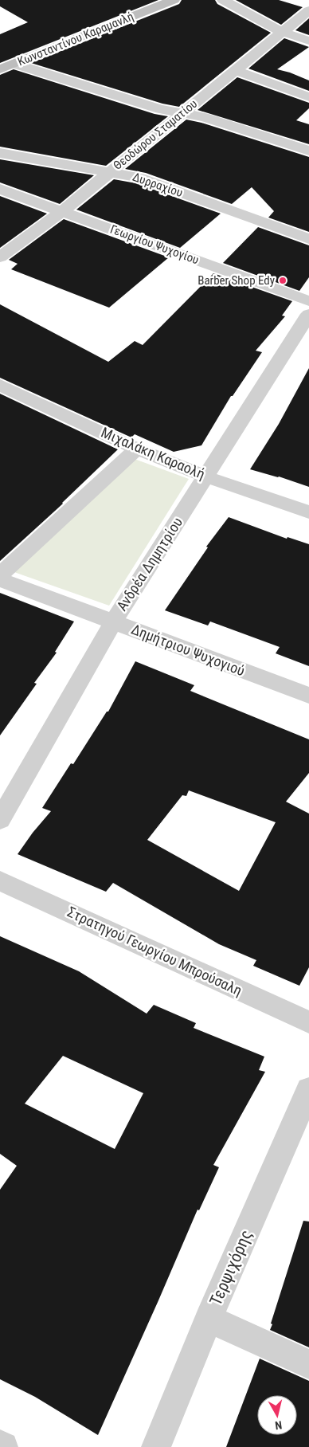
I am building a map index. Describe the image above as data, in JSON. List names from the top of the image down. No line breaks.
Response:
{"streets":{"main road":["Κωνσταντίνου Καραμανλή"],"street":["Θεοδώρου Σταματίου","Δυρραχίου","Γεωργίου Ψυχογίου","Μιχαλάκη Καραολή","Ανδρέα Δημητρίου","Δημήτριου Ψυχογιού","Στρατηγού Γεωργίου Μπρούσαλη","Τερψιχόρης"]},"crossings":[["Θεοδώρου Σταματίου","Δυρραχίου"],["Θεοδώρου Σταματίου","Γεωργίου Ψυχογίου"],["Μιχαλάκη Καραολή","Ανδρέα Δημητρίου"],["Ανδρέα Δημητρίου","Δημήτριου Ψυχογιού"]],"places":["Barber Shop Edy"],"north":"bottom"}
